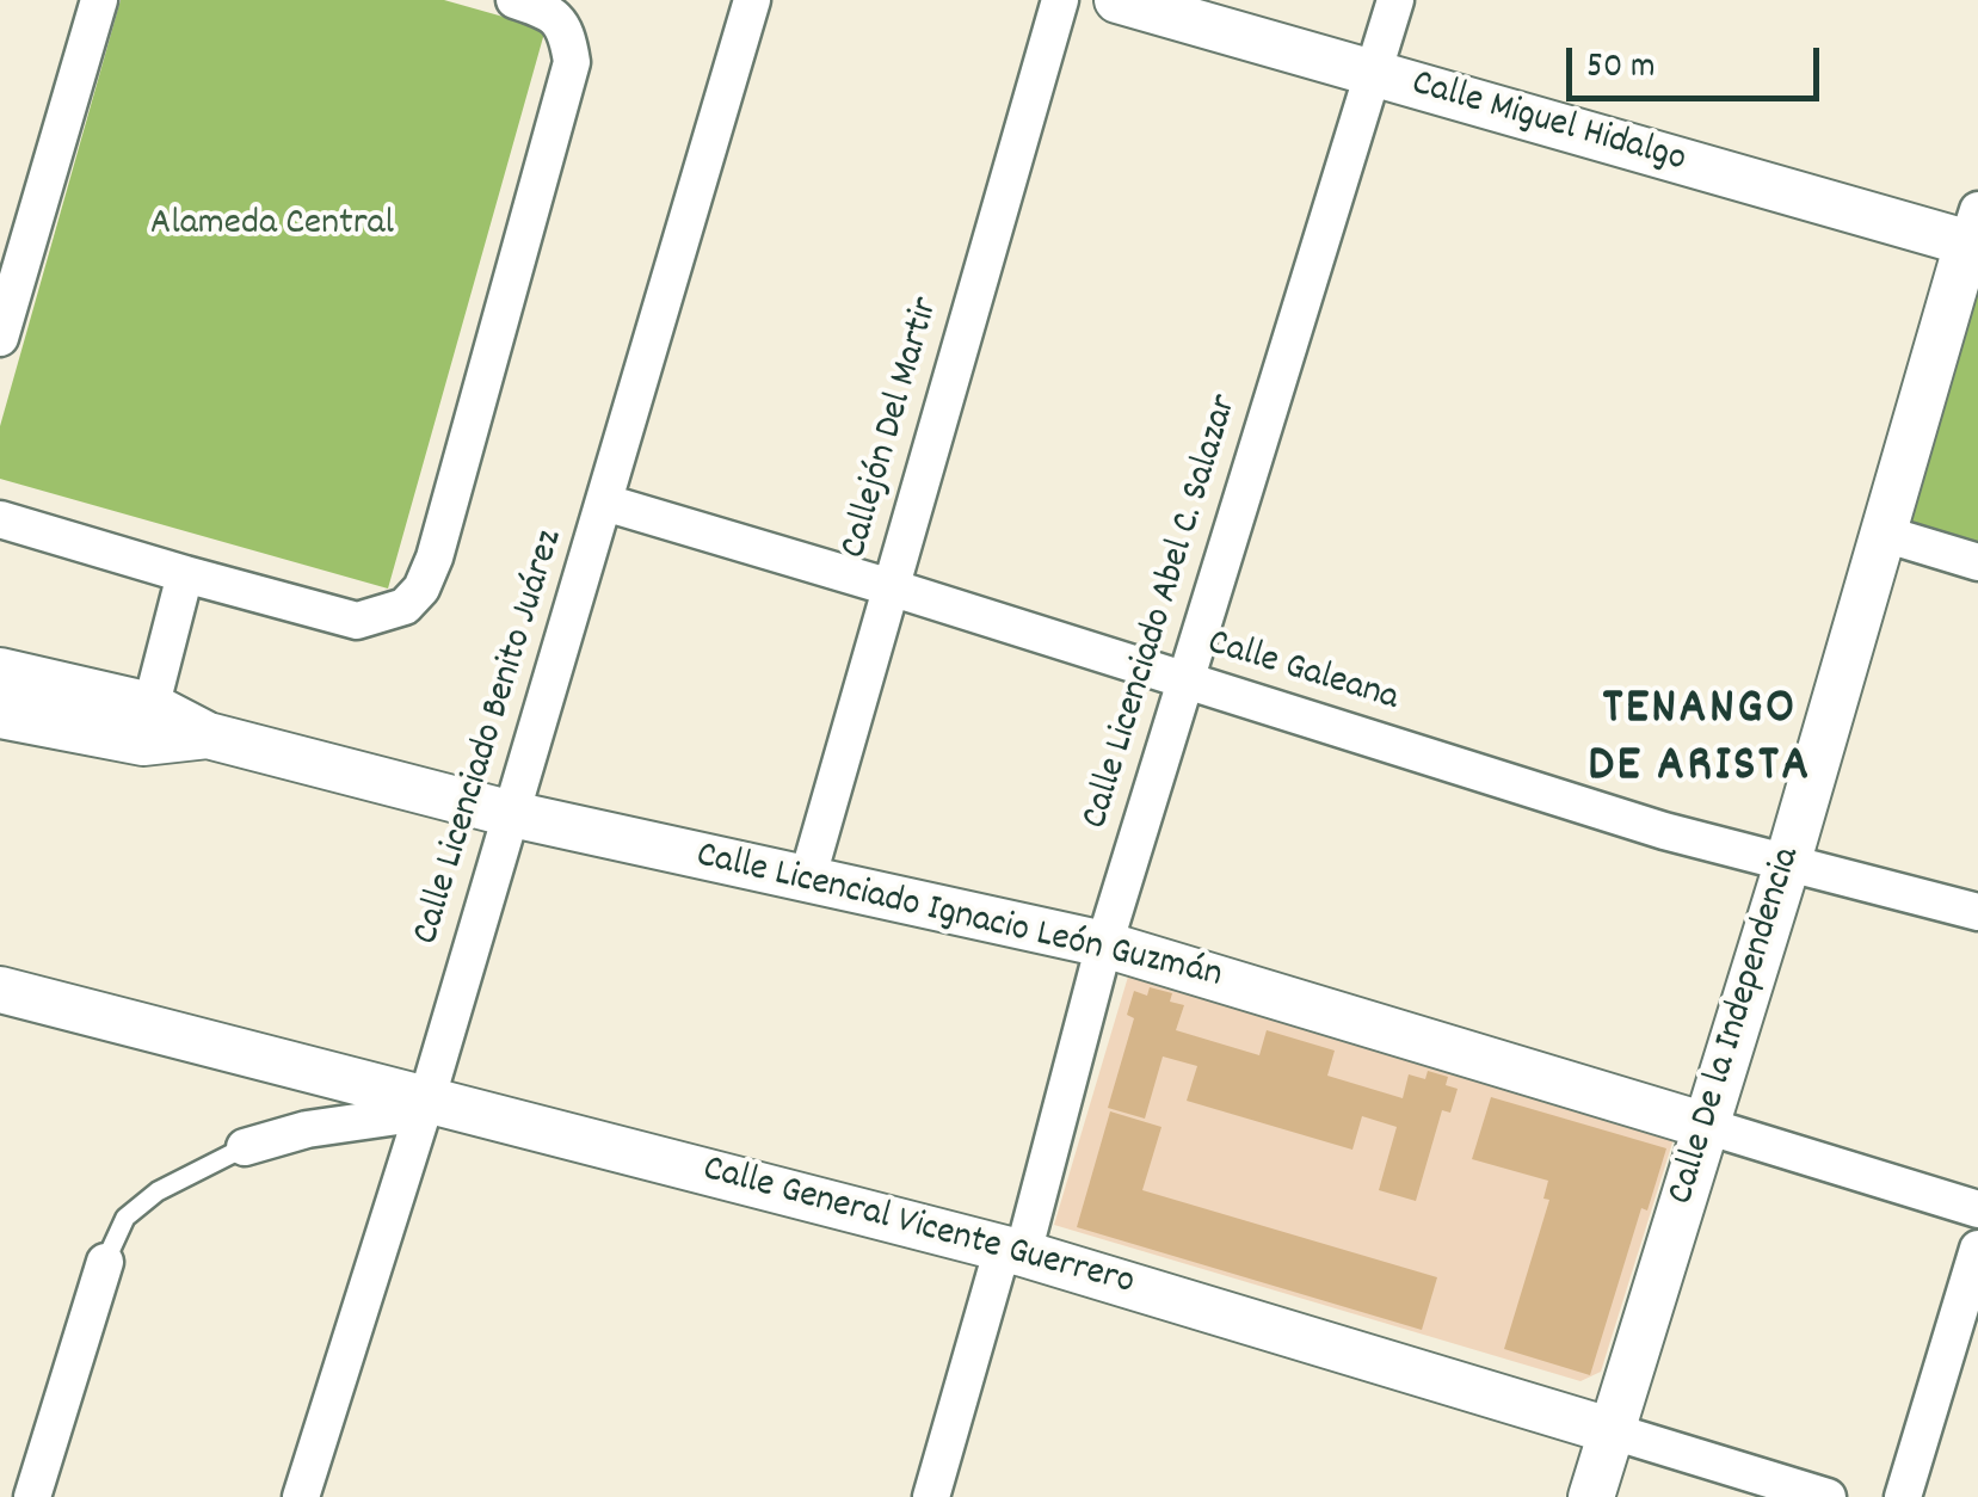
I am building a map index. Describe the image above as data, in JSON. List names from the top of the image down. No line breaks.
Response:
{"streets":{"street":["Calle Miguel Hidalgo","Callejón Del Martir","Calle Licenciado Abel C. Salazar","Calle Galeana","Calle Licenciado Benito Juárez","Calle Licenciado Ignacio León Guzmán","Calle De la Independencia","Calle General Vicente Guerrero"]},"crossings":[["Calle Miguel Hidalgo","Calle Licenciado Abel C. Salazar"],["Calle Miguel Hidalgo","Calle De la Independencia"],["Callejón Del Martir","Calle Galeana"],["Callejón Del Martir","Calle Licenciado Ignacio León Guzmán"],["Calle Licenciado Abel C. Salazar","Calle Galeana"],["Calle Licenciado Abel C. Salazar","Calle Licenciado Ignacio León Guzmán"],["Calle Licenciado Abel C. Salazar","Calle General Vicente Guerrero"],["Calle Galeana","Calle Licenciado Benito Juárez"],["Calle Galeana","Calle De la Independencia"],["Calle Licenciado Benito Juárez","Calle Licenciado Ignacio León Guzmán"],["Calle Licenciado Benito Juárez","Calle General Vicente Guerrero"],["Calle Licenciado Ignacio León Guzmán","Calle De la Independencia"],["Calle De la Independencia","Calle General Vicente Guerrero"]],"districts":["TENANGO DE ARISTA"],"parks":["Alameda Central"],"scale_bar":"50 m"}
